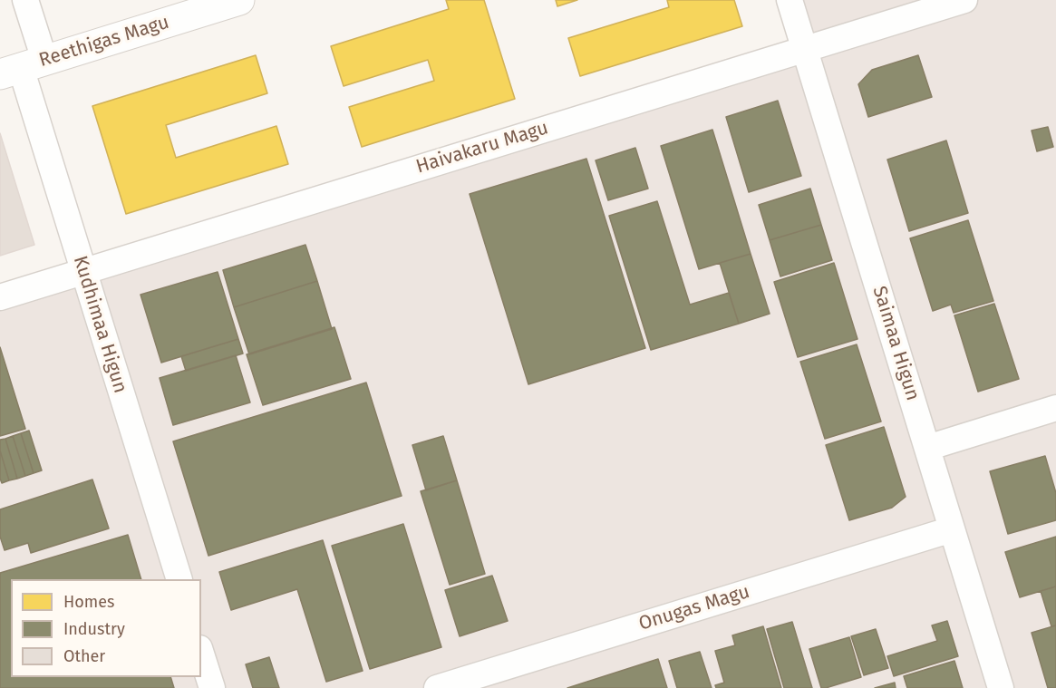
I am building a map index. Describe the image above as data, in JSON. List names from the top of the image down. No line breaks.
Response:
{"streets":{"street":["Reethigas Magu","Haivakaru Magu","Kudhimaa Higun","Saimaa Higun","Onugas Magu"]},"crossings":[["Reethigas Magu","Kudhimaa Higun"],["Haivakaru Magu","Kudhimaa Higun"],["Haivakaru Magu","Saimaa Higun"],["Saimaa Higun","Onugas Magu"]],"legend":["Homes","Industry","Other"]}
